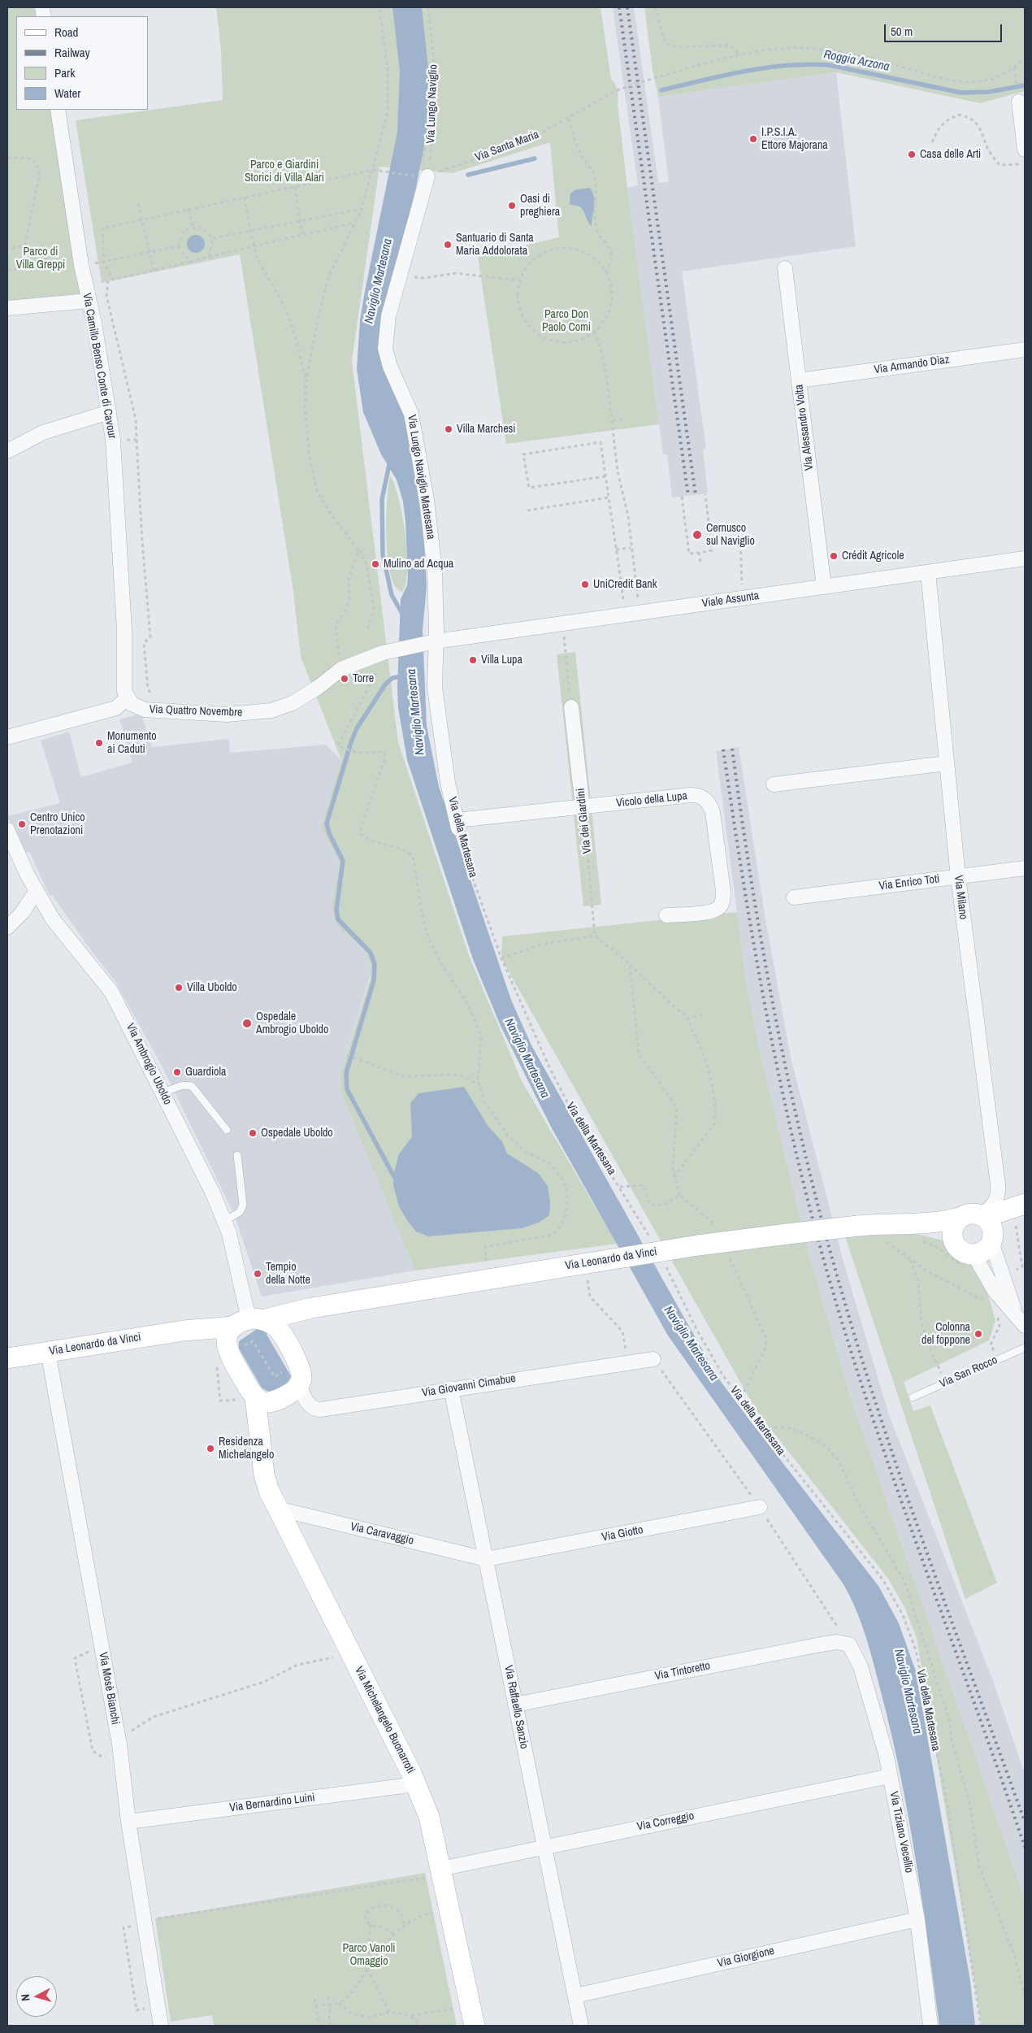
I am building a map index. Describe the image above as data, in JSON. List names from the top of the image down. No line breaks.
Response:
{"streets":{"street":["Via Armando Diaz","Via Camillo Benso Conte di Cavour","Via Alessandro Volta","Via Lungo Naviglio Martesana","Viale Assunta","Via Quattro Novembre","Vicolo della Lupa","Via dei Giardini","Via della Martesana","Via Enrico Toti","Via Milano","Via Ambrogio Uboldo","Via Leonardo da Vinci","Via Giovanni Cimabue","Via Caravaggio","Via Giotto","Via Tintoretto","Via Mosè Bianchi","Via Raffaello Sanzio","Via Michelangelo Buonarroti","Via Bernardino Luini","Via Correggio","Via Tiziano Vecellio","Via Giorgione"],"lane":["Via San Rocco"],"path":["Via Lungo Naviglio","Via Santa Maria"]},"crossings":[["Via Lungo Naviglio","Via Santa Maria"],["Via Lungo Naviglio","Via Lungo Naviglio Martesana"],["Via Santa Maria","Via Lungo Naviglio Martesana"],["Via Armando Diaz","Via Alessandro Volta"],["Via Camillo Benso Conte di Cavour","Via Quattro Novembre"],["Via Alessandro Volta","Viale Assunta"],["Via Lungo Naviglio Martesana","Viale Assunta"],["Via Lungo Naviglio Martesana","Via della Martesana"],["Viale Assunta","Via Quattro Novembre"],["Viale Assunta","Via della Martesana"],["Viale Assunta","Via Milano"],["Vicolo della Lupa","Via dei Giardini"],["Vicolo della Lupa","Via della Martesana"],["Via Enrico Toti","Via Milano"],["Via Milano","Via Leonardo da Vinci"],["Via Ambrogio Uboldo","Via Leonardo da Vinci"],["Via Leonardo da Vinci","Via Mosè Bianchi"],["Via Giovanni Cimabue","Via Raffaello Sanzio"],["Via Caravaggio","Via Giotto"],["Via Caravaggio","Via Raffaello Sanzio"],["Via Caravaggio","Via Michelangelo Buonarroti"],["Via Giotto","Via Raffaello Sanzio"],["Via Tintoretto","Via Raffaello Sanzio"],["Via Tintoretto","Via Tiziano Vecellio"],["Via Mosè Bianchi","Via Bernardino Luini"],["Via Raffaello Sanzio","Via Correggio"],["Via Raffaello Sanzio","Via Giorgione"],["Via Michelangelo Buonarroti","Via Bernardino Luini"],["Via Michelangelo Buonarroti","Via Correggio"],["Via Correggio","Via Tiziano Vecellio"],["Via Tiziano Vecellio","Via Giorgione"]],"water":["Roggia Arzona","Naviglio Martesana"],"parks":["Parco e Giardini Storici di Villa Alari","Parco di Villa Greppi","Parco Don Paolo Comi","Parco Vanoli Omaggio"],"places":["I.P.S.I.A. Ettore Majorana","Casa delle Arti","Oasi di preghiera","Santuario di Santa Maria Addolorata","Villa Marchesi","Cernusco sul Naviglio","Crédit Agricole","Mulino ad Acqua","UniCredit Bank","Villa Lupa","Torre","Monumento ai Caduti","Centro Unico Prenotazioni","Villa Uboldo","Ospedale Ambrogio Uboldo","Guardiola","Ospedale Uboldo","Tempio della Notte","Colonna del foppone","Residenza Michelangelo"],"legend":["Road","Railway","Park","Water"],"scale_bar":"50 m","north":"left"}
